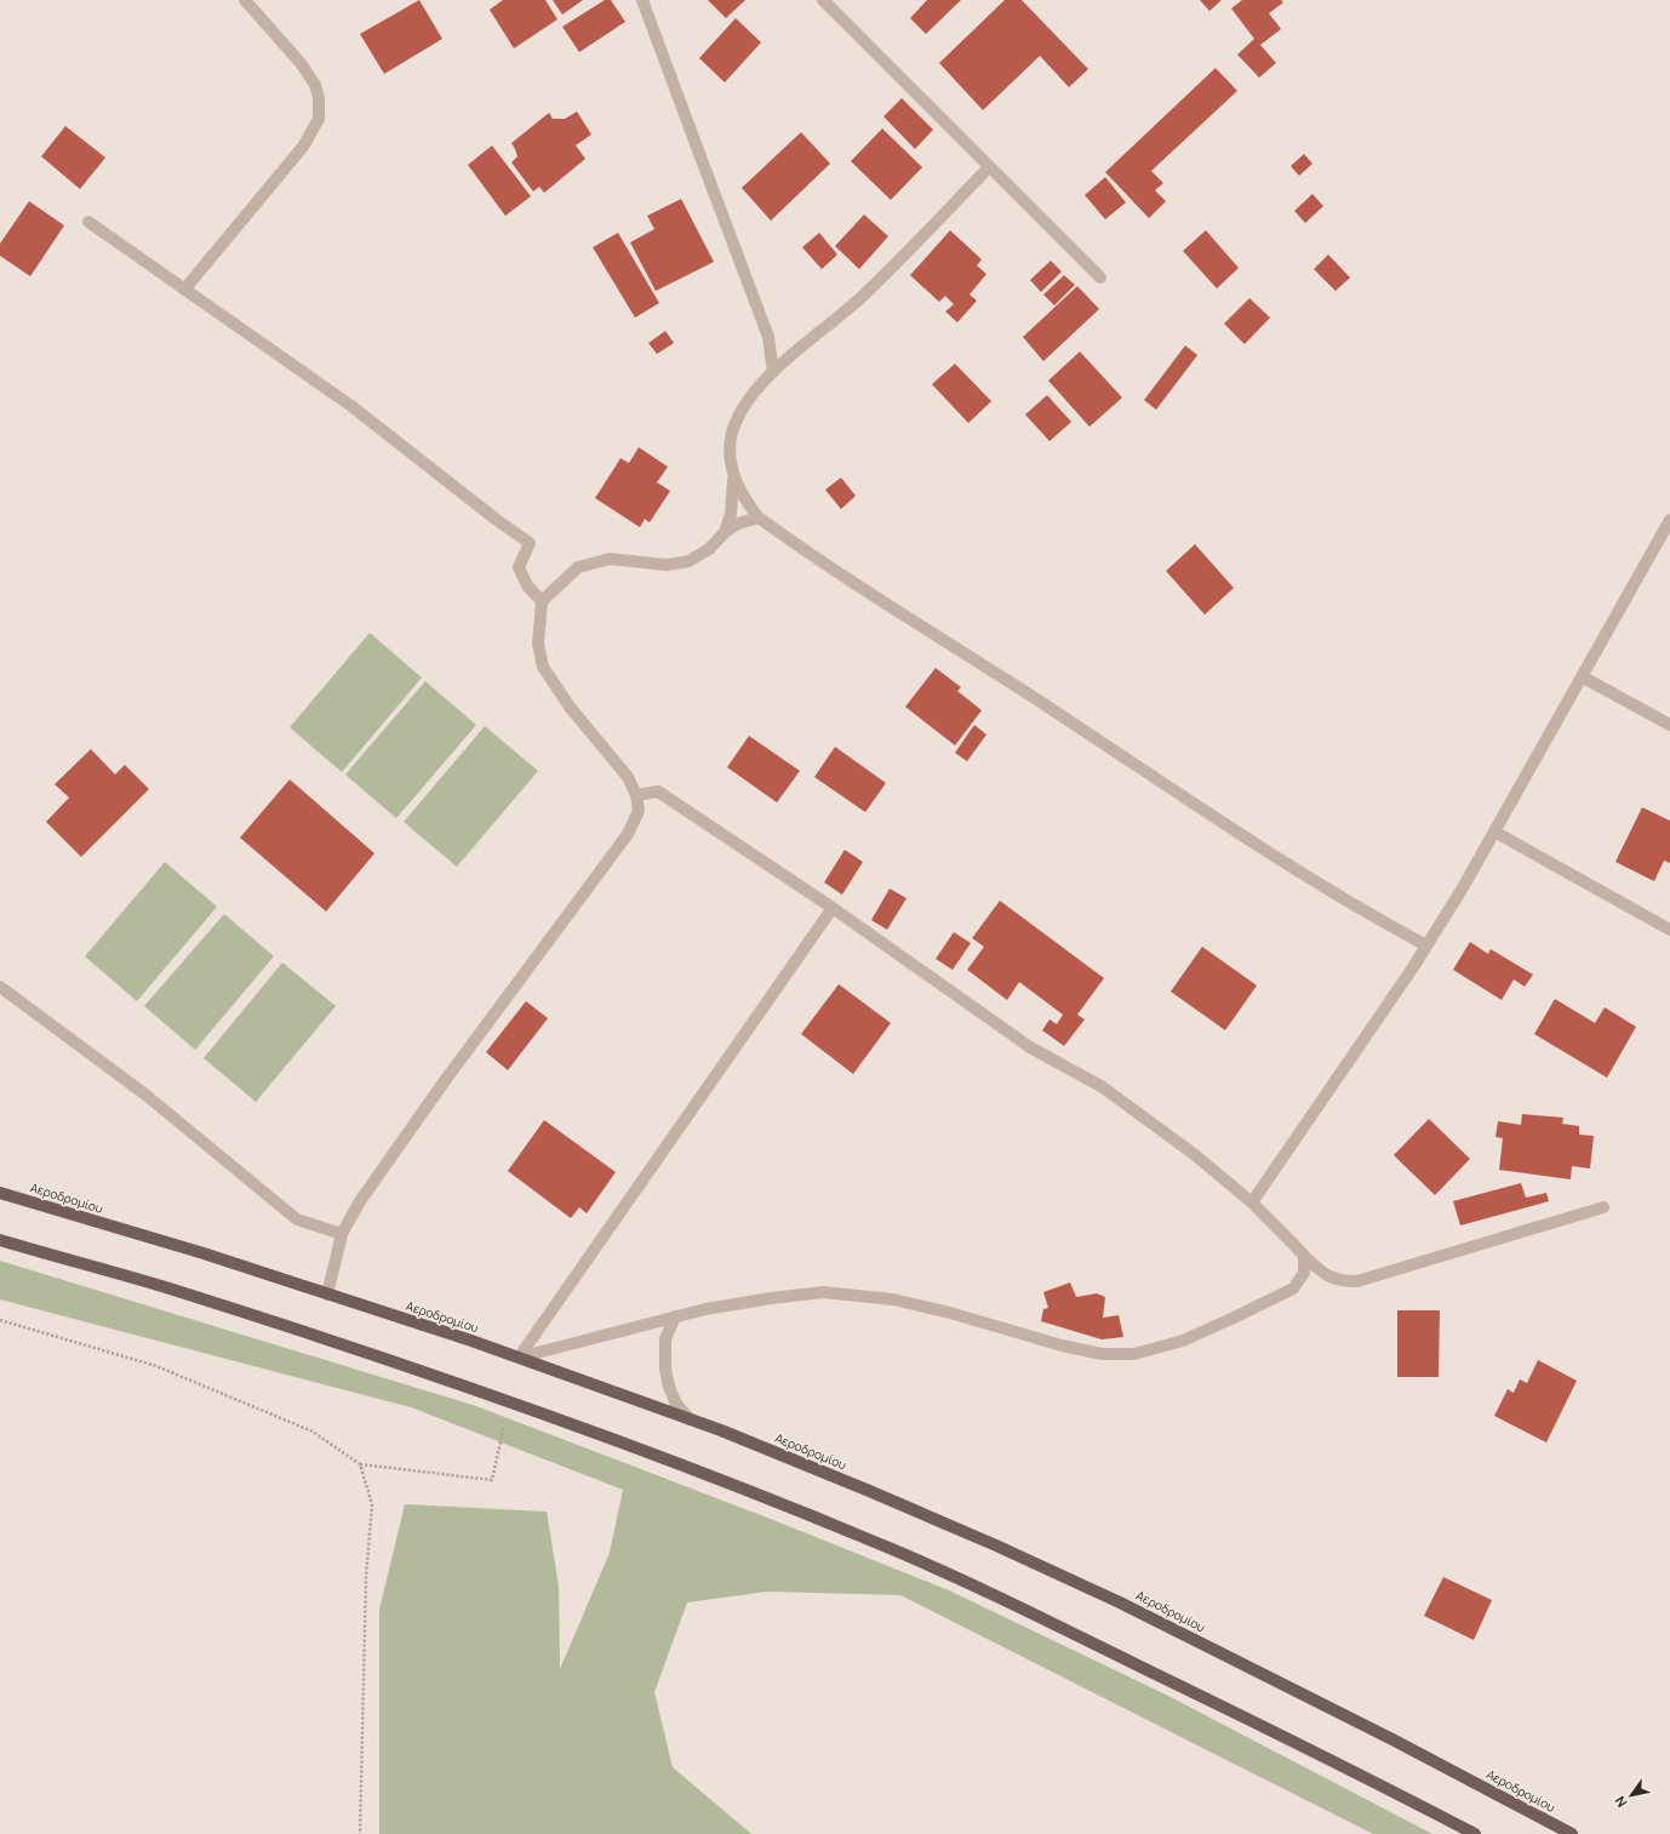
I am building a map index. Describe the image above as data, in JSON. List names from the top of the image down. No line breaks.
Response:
{"streets":{"main road":["Αεροδρομίου"]},"north":"bottom left"}
